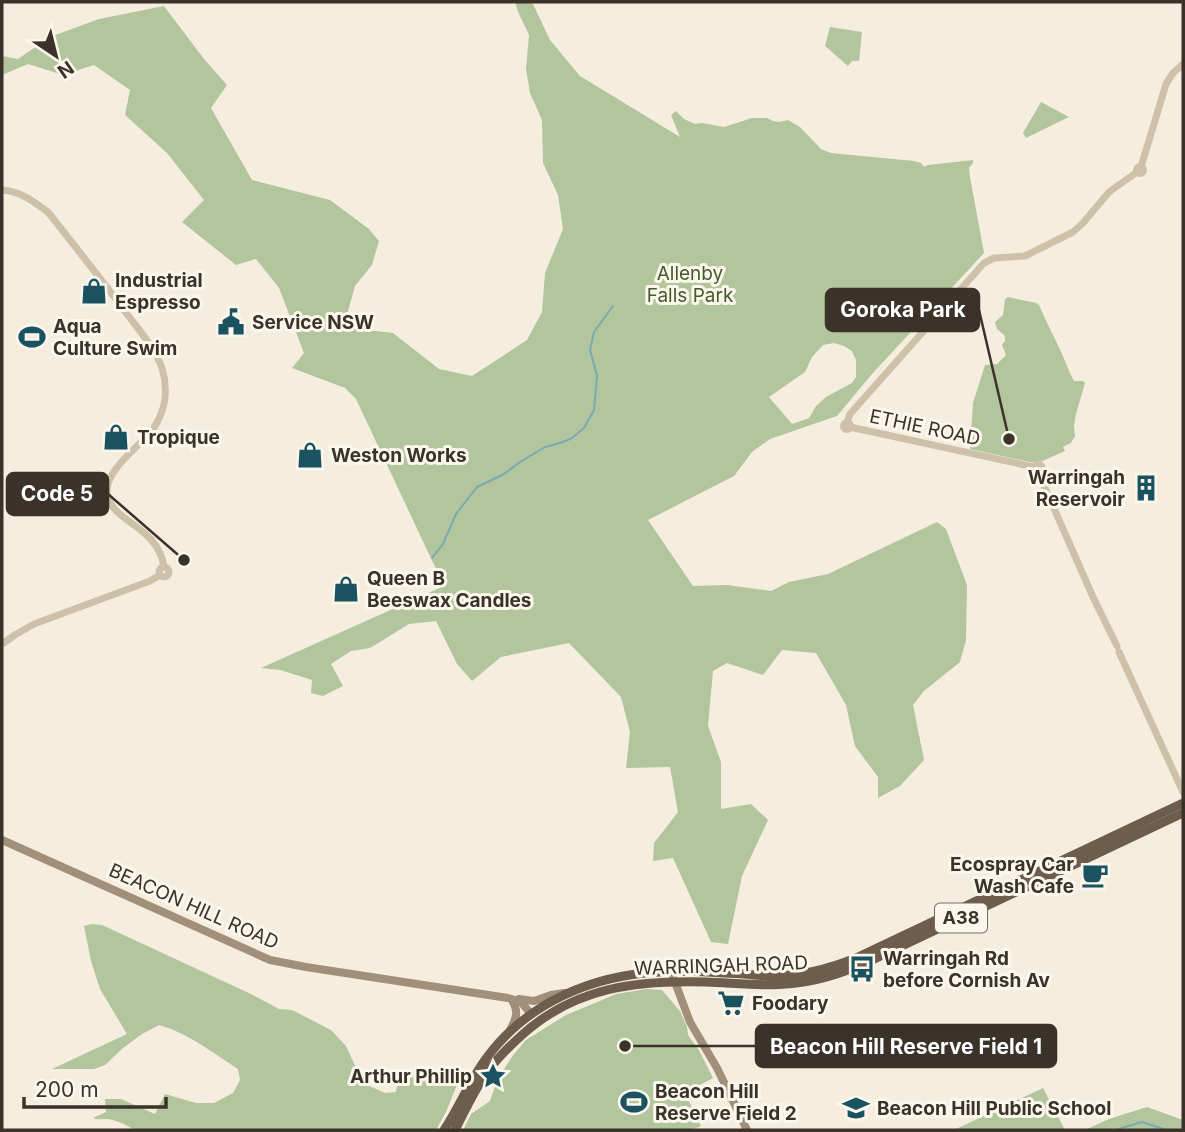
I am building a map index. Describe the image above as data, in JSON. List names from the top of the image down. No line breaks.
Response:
{"streets":{"highway":["A38","WARRINGAH ROAD"],"main road":["BEACON HILL ROAD"],"street":["ETHIE ROAD"]},"crossings":[["BEACON HILL ROAD","WARRINGAH ROAD"]],"parks":["Allenby Falls Park"],"places":{"shop":["Industrial Espresso","Tropique","Weston Works","Queen B Beeswax Candles"],"public building":["Service NSW"],"sports":["Aqua Culture Swim","Beacon Hill Reserve Field 2"],"other":["Goroka Park","Code 5","Beacon Hill Reserve Field 1"],"building":["Warringah Reservoir"],"cafe":["Ecospray Car Wash Cafe"],"bus stop":["Warringah Rd before Cornish Av"],"supermarket":["Foodary"],"place":["Arthur Phillip"],"school or university":["Beacon Hill Public School"]},"scale_bar":"200 m","north":"bottom right"}
